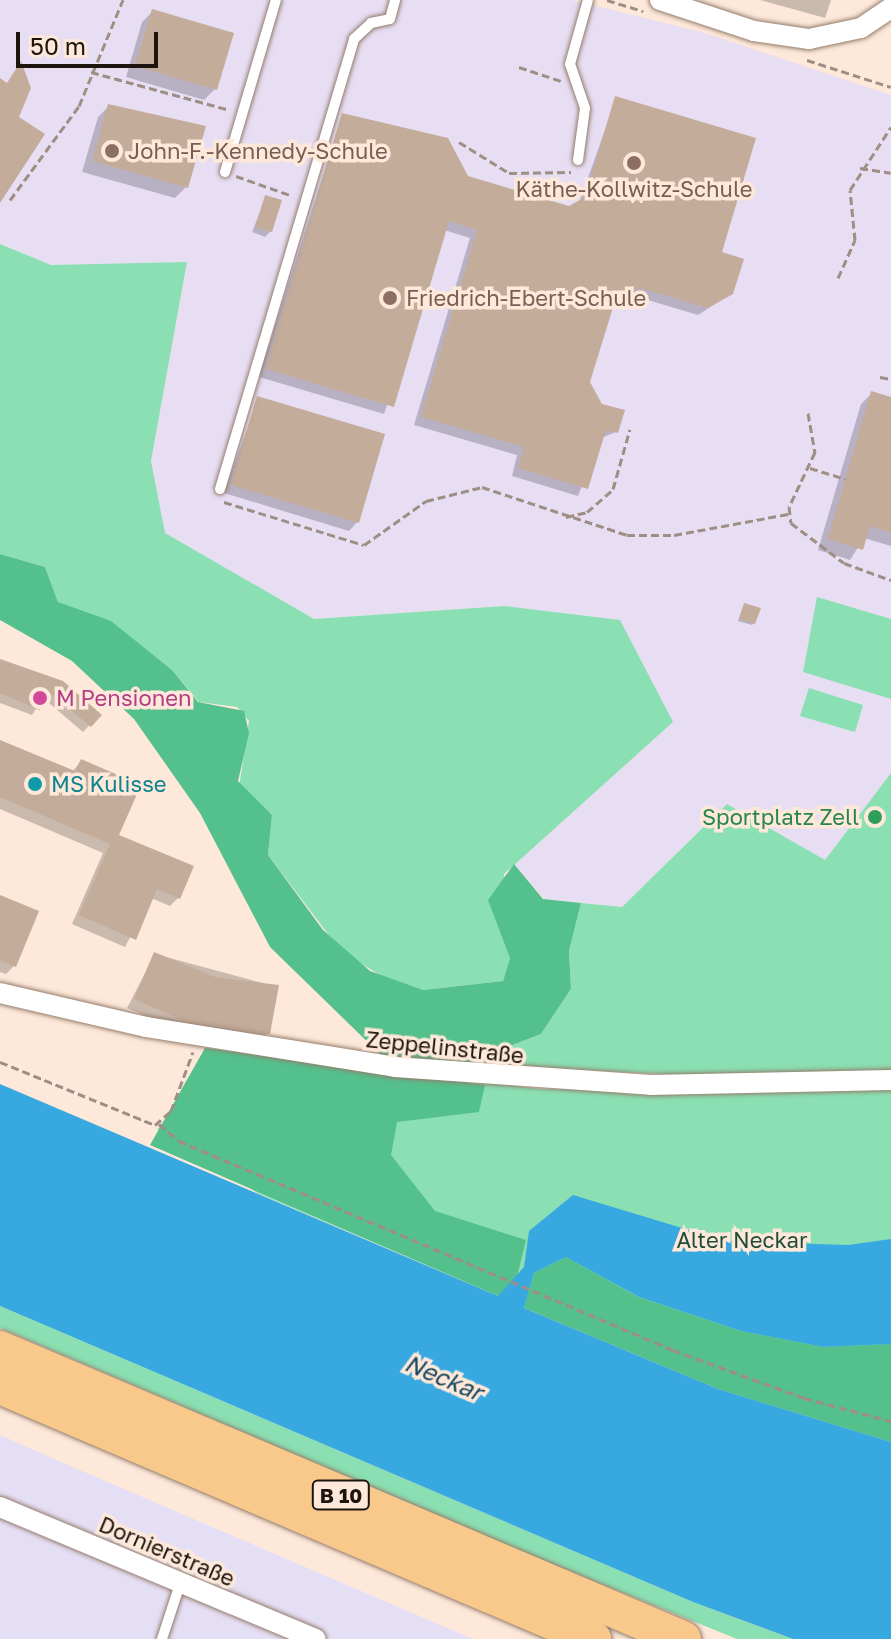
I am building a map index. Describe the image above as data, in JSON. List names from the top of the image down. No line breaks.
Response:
{"streets":{"highway":["B 10"],"street":["Zeppelinstraße","Dornierstraße"]},"water":["Neckar"],"parks":["Alter Neckar"],"places":["John-F.-Kennedy-Schule","Käthe-Kollwitz-Schule","Friedrich-Ebert-Schule","M Pensionen","MS Kulisse","Sportplatz Zell"],"scale_bar":"50 m"}
